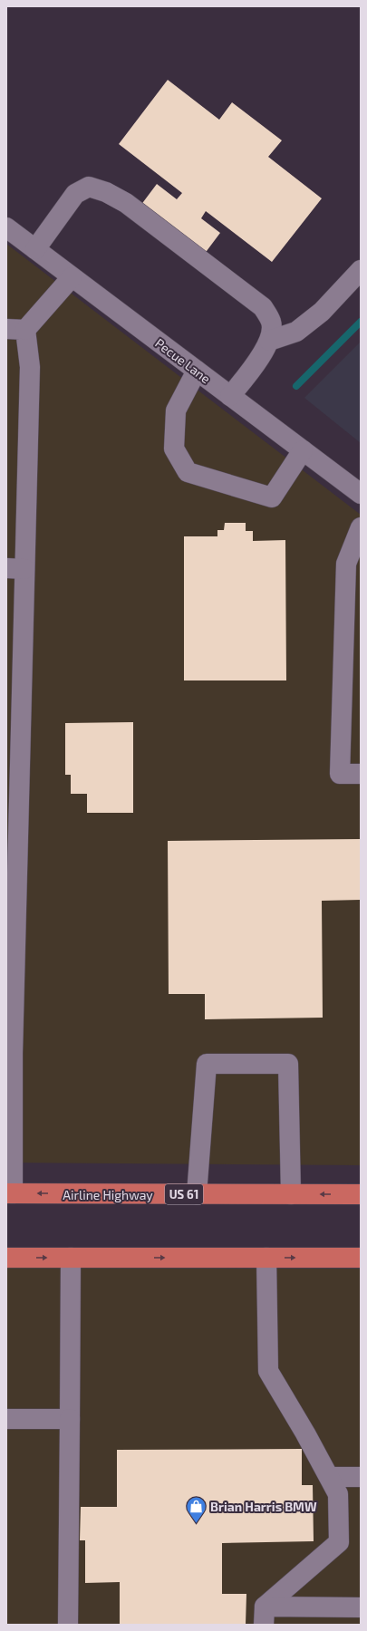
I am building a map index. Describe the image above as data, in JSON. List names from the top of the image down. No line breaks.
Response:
{"streets":{"highway":["Airline Highway","US 61"],"street":["Pecue Lane"]},"places":{"shop":["Brian Harris BMW"]}}
